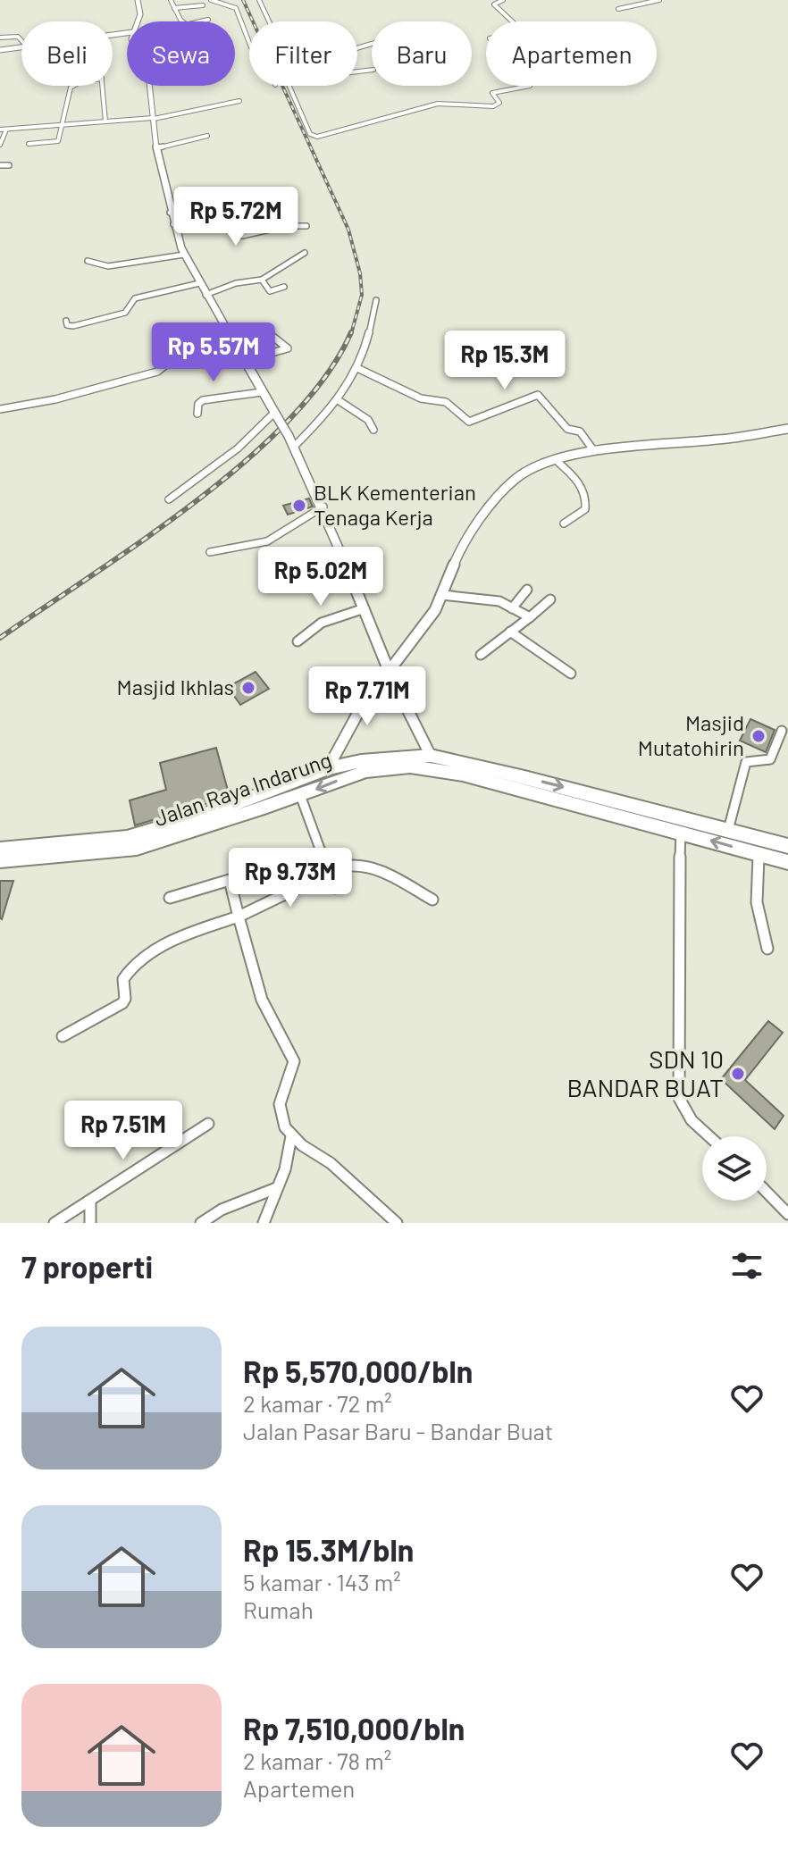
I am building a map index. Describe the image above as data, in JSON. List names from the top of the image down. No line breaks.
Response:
{"streets":{"highway":["Jalan Raya Indarung"]},"places":["BLK Kementerian Tenaga Kerja","Masjid Ikhlas","Masjid Mutatohirin","SDN 10 BANDAR BUAT"],"page":{"chip":["Beli","Sewa","Filter","Baru","Apartemen"],"price":["Rp 5.72M","Rp 5.57M","Rp 15.3M","Rp 5.02M","Rp 7.71M","Rp 9.73M","Rp 7.51M"],"heading":"7 properti","list":[{"name":"Rp 5,570,000/bln","note":"2 kamar · 72 m² · Jalan Pasar Baru - Bandar Buat"},{"name":"Rp 15.3M/bln","note":"5 kamar · 143 m² · Rumah"},{"name":"Rp 7,510,000/bln","note":"2 kamar · 78 m² · Apartemen"}]}}
